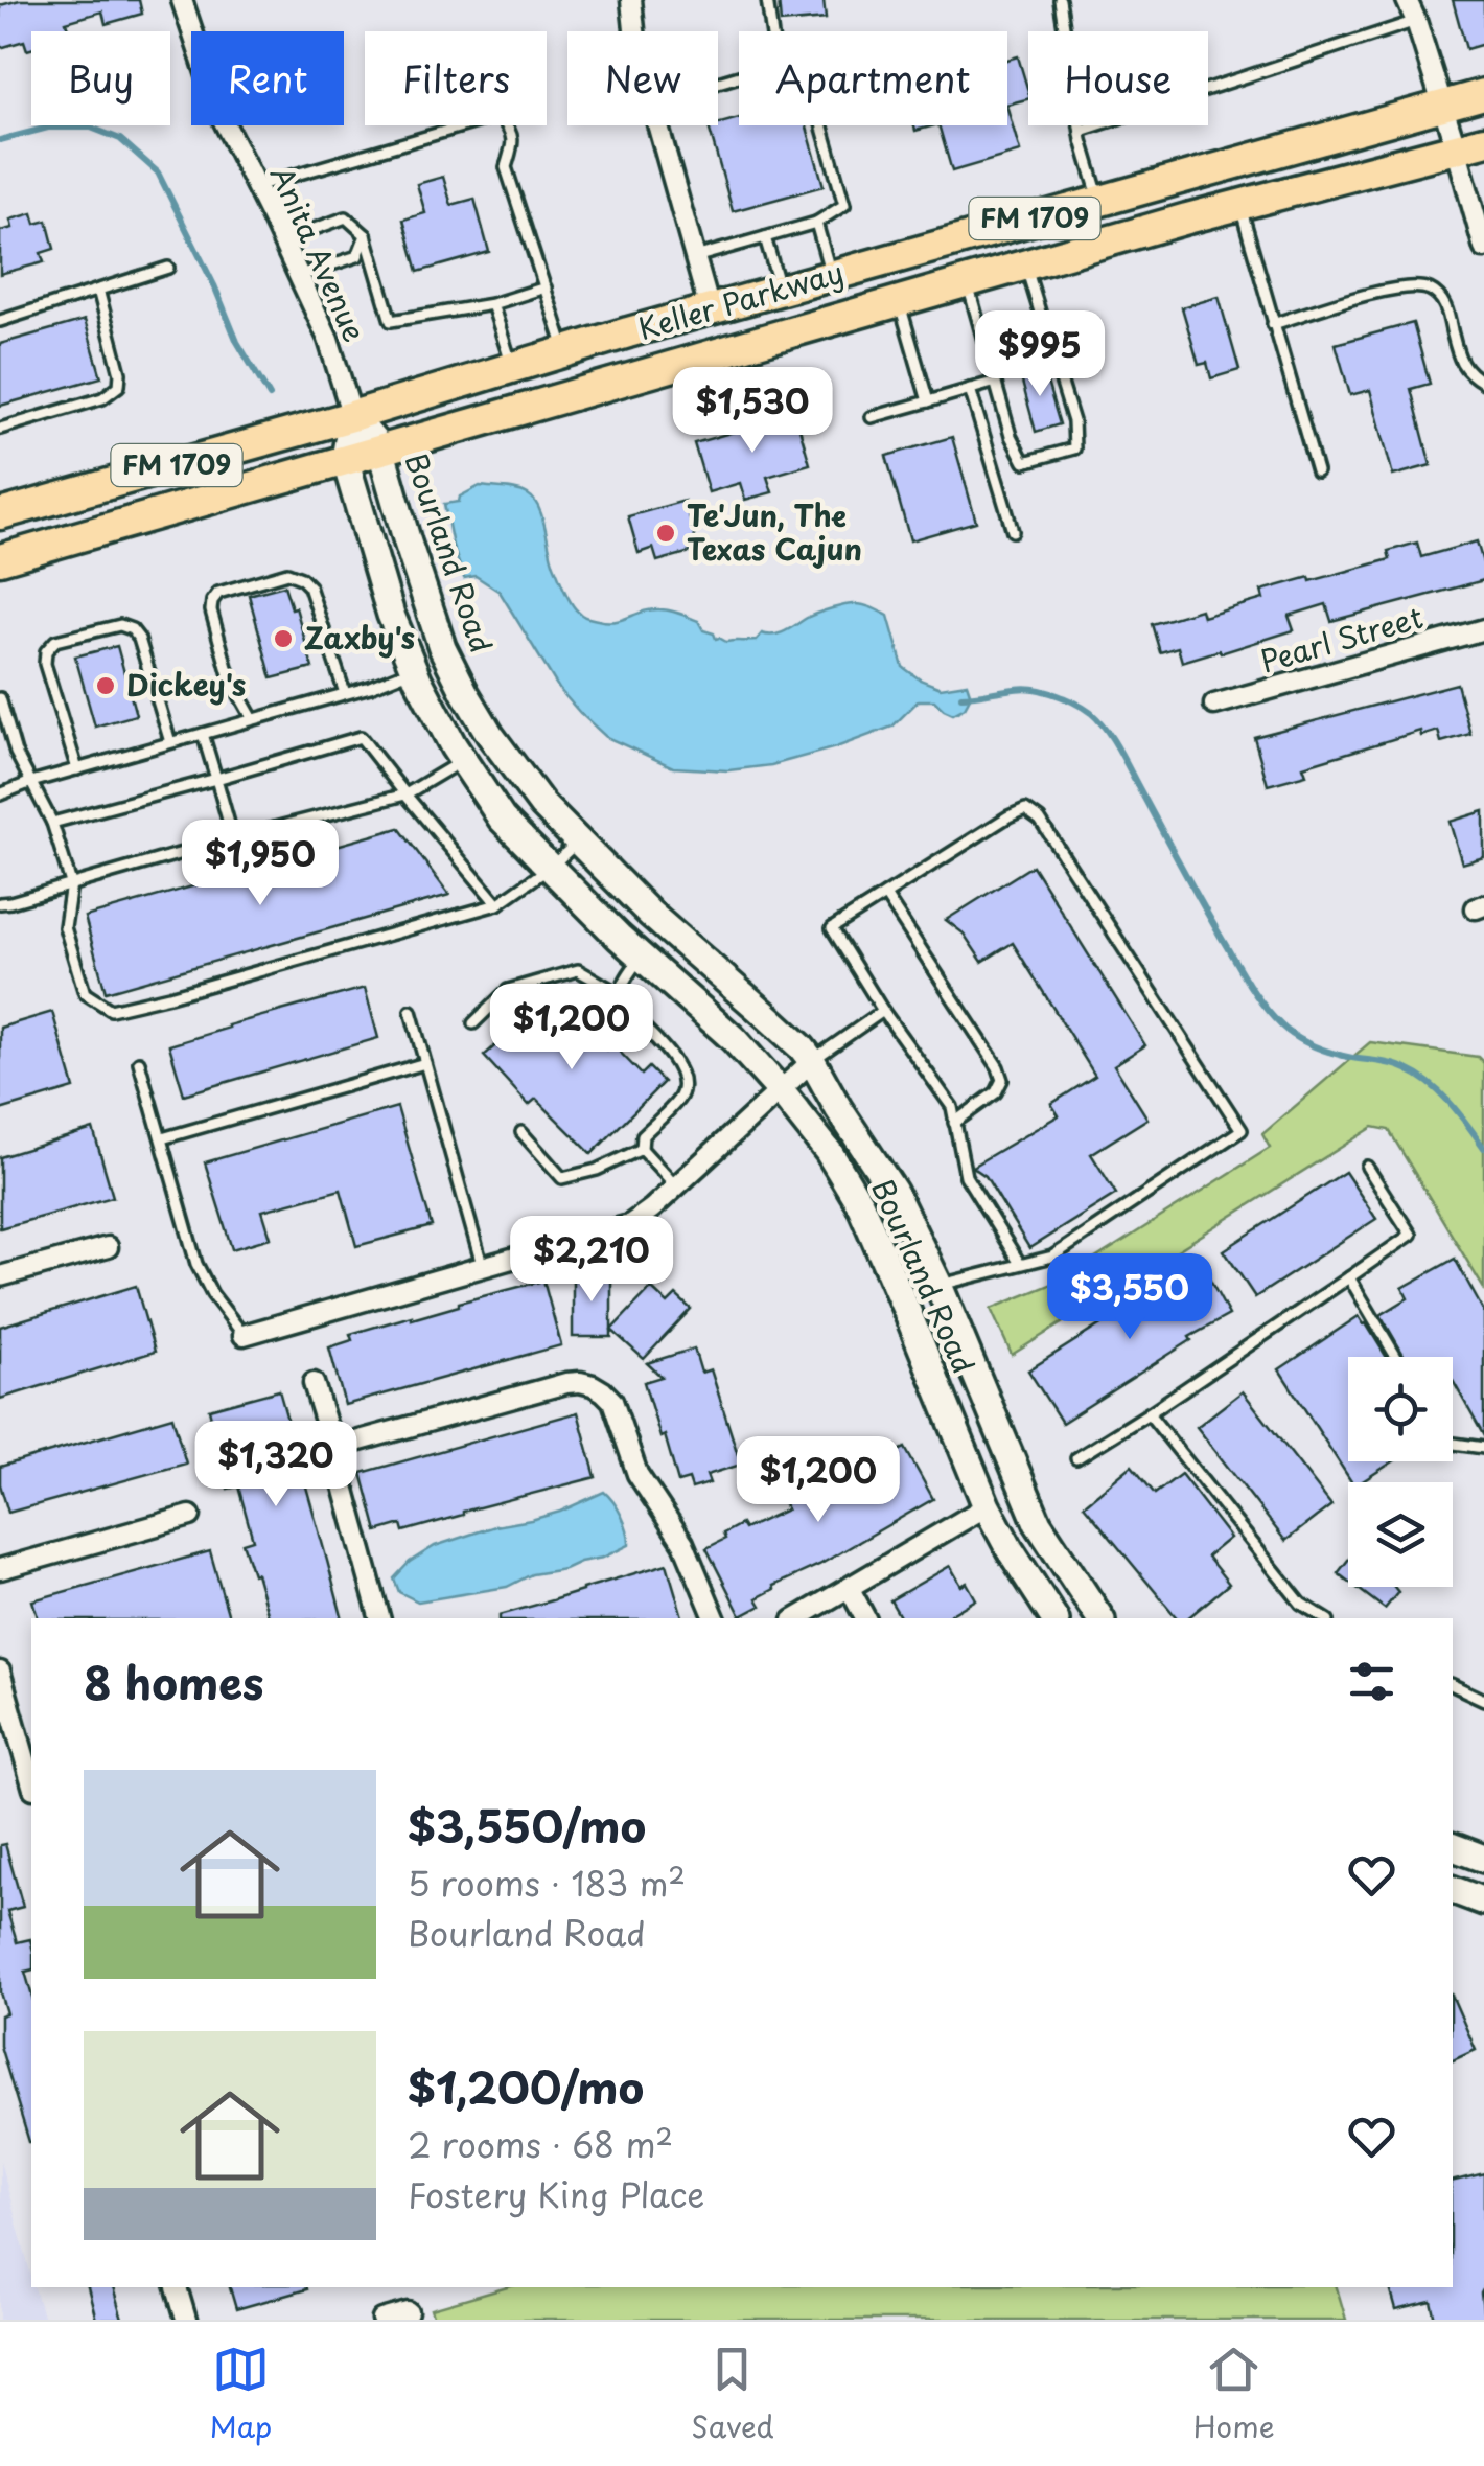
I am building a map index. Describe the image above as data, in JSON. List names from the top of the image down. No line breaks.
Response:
{"streets":{"main road":["FM 1709","Keller Parkway","Bourland Road"],"street":["Anita Avenue","Pearl Street"]},"crossings":[["Anita Avenue","Keller Parkway"],["Anita Avenue","Bourland Road"],["Keller Parkway","Bourland Road"]],"places":["Te'Jun, The Texas Cajun","Zaxby's","Dickey's"],"page":{"chip":["Buy","Rent","Filters","New","Apartment","House"],"price":["$995","$1,530","$1,950","$1,200","$2,210","$3,550","$1,320","$1,200"],"heading":"8 homes","list":[{"name":"$3,550/mo","note":"5 rooms · 183 m² · Bourland Road"},{"name":"$1,200/mo","note":"2 rooms · 68 m² · Fostery King Place"}],"tabs":["Map","Saved","Home"]}}
